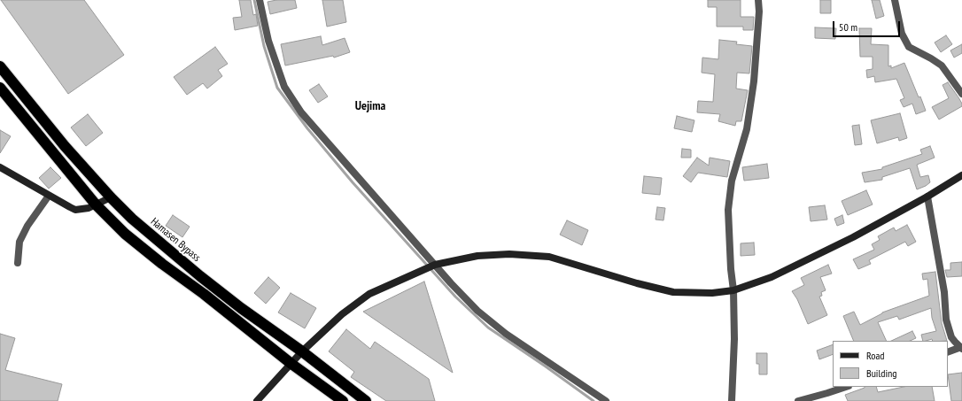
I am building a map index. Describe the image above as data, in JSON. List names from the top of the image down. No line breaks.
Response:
{"streets":{"highway":["Hamasen Bypass"]},"districts":["Uejima"],"legend":["Road","Building"],"scale_bar":"50 m"}
